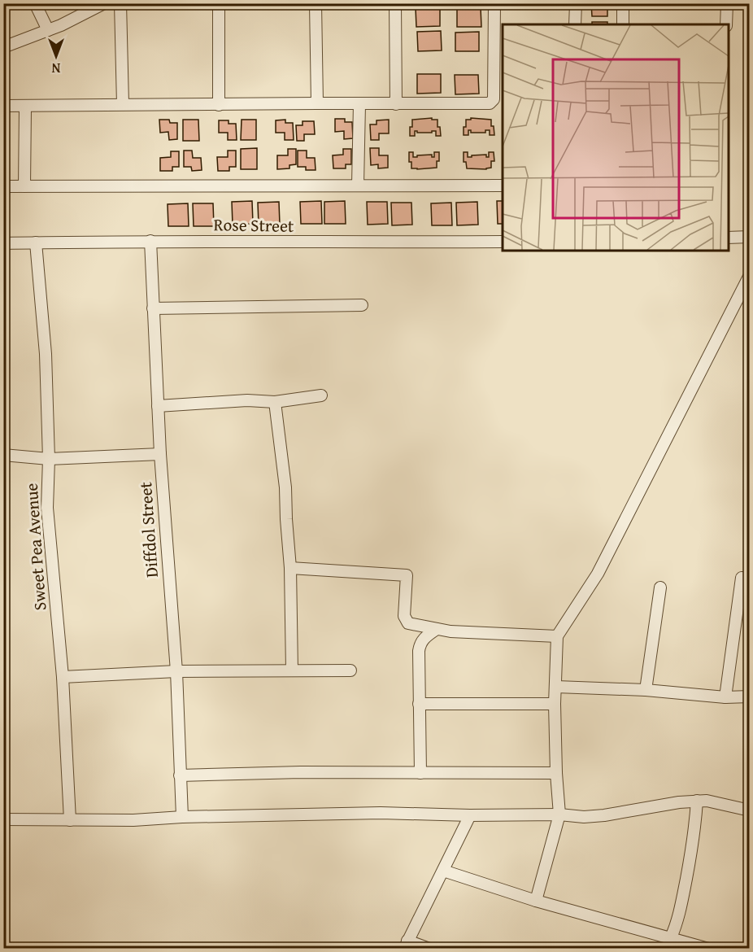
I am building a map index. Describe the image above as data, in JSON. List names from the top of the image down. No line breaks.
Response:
{"streets":{"street":["Rose Street","Diffdol Street","Sweet Pea Avenue"]},"crossings":[["Rose Street","Diffdol Street"],["Rose Street","Sweet Pea Avenue"]],"north":"bottom"}
